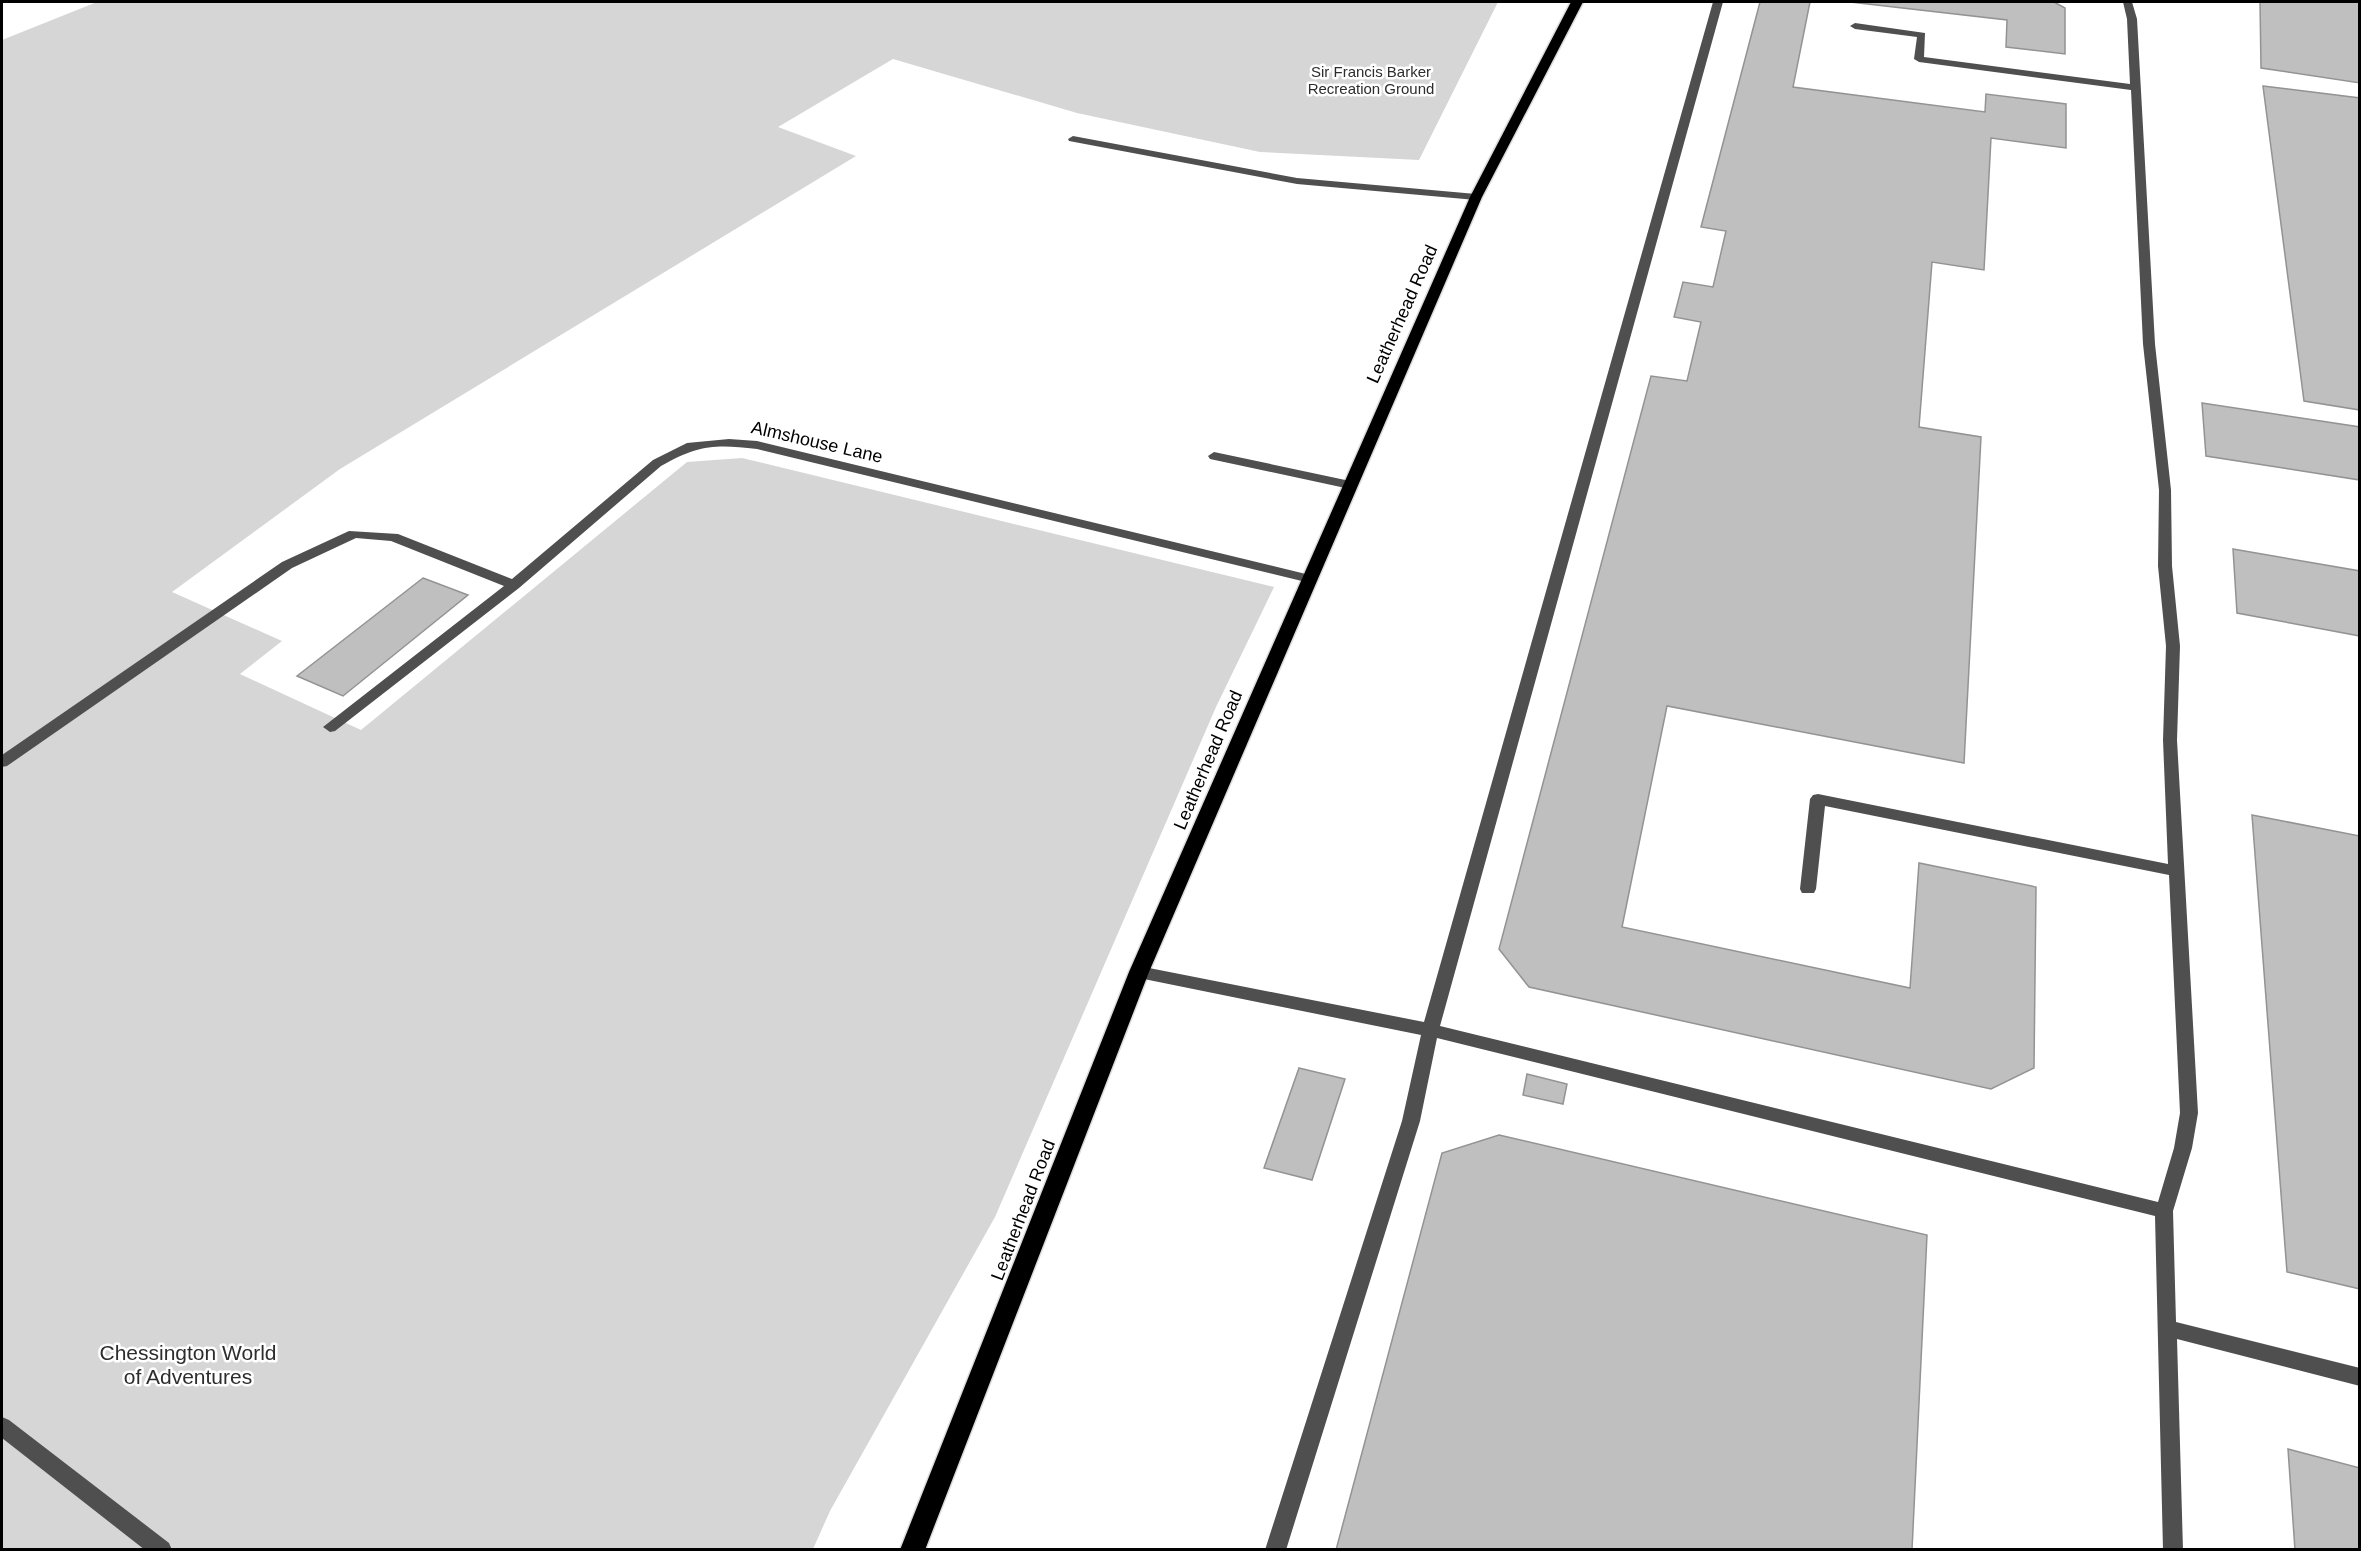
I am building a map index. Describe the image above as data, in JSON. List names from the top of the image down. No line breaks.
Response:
{"streets":{"highway":["Leatherhead Road"],"street":["Almshouse Lane"]},"crossings":[["Leatherhead Road","Almshouse Lane"]],"parks":["Sir Francis Barker Recreation Ground","Chessington World of Adventures"]}
